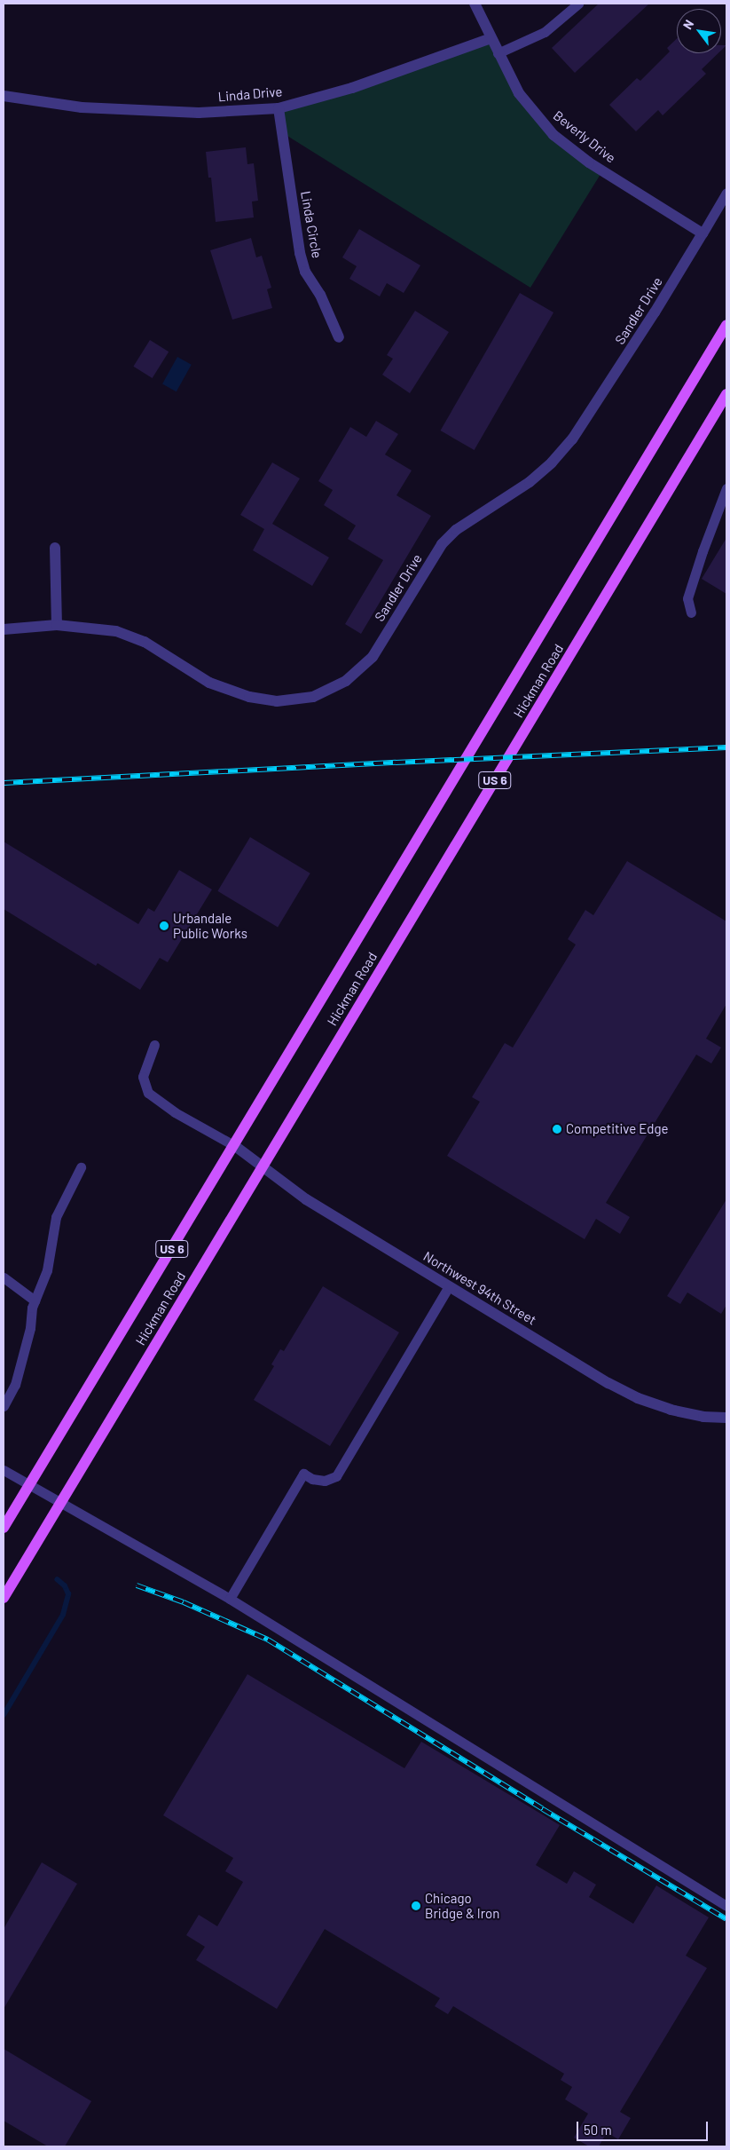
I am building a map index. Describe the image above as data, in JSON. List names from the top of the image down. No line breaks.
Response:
{"streets":{"main road":["Hickman Road","US 6"],"street":["Linda Drive","Beverly Drive","Linda Circle","Sandler Drive","Northwest 94th Street"]},"crossings":[["Linda Drive","Beverly Drive"],["Linda Drive","Linda Circle"],["Beverly Drive","Sandler Drive"],["Hickman Road","Northwest 94th Street"]],"places":["Urbandale Public Works","Competitive Edge","Chicago Bridge & Iron"],"scale_bar":"50 m","north":"top left"}
